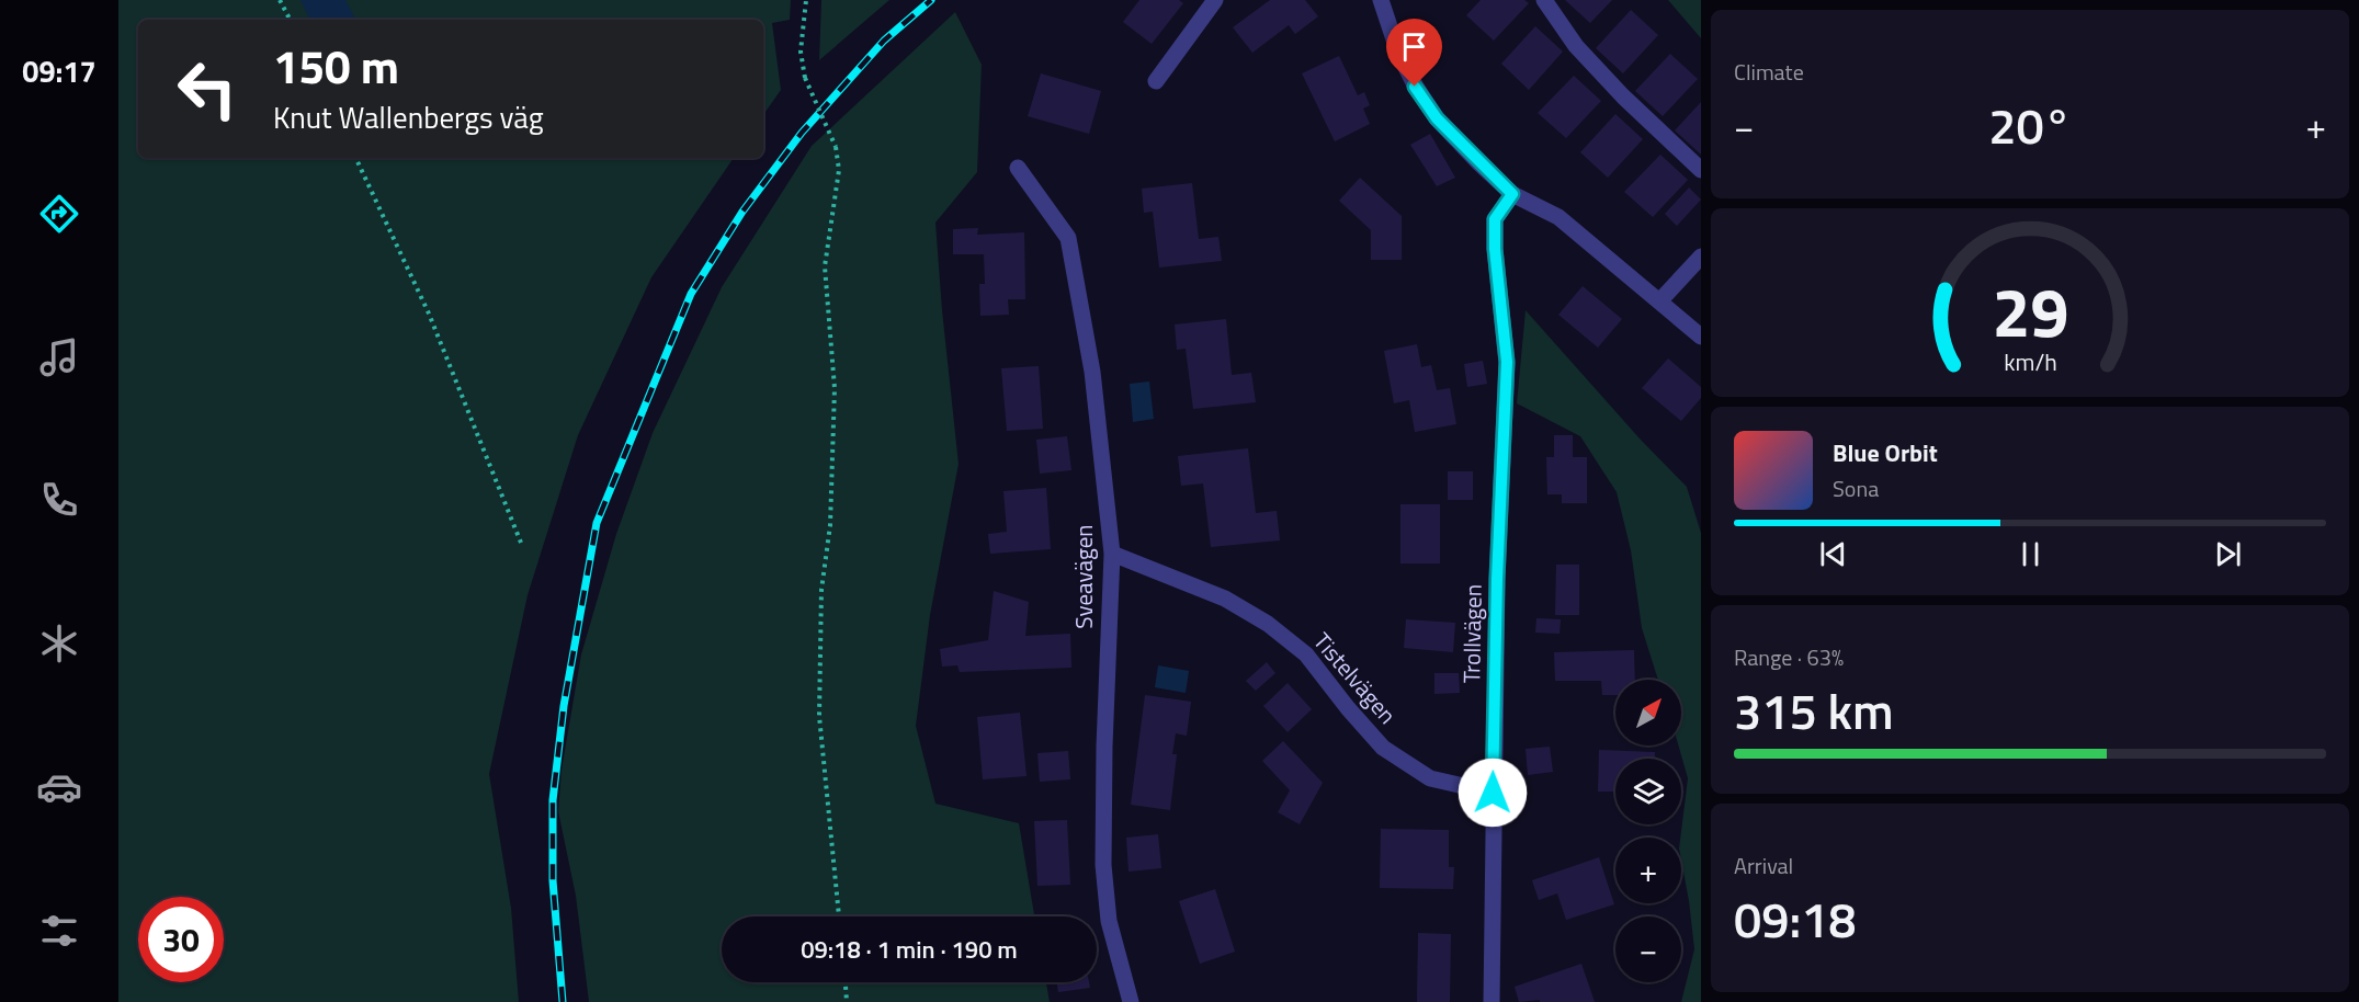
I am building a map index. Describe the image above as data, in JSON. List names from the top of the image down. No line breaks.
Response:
{"streets":{"street":["Sveavägen","Trollvägen","Tistelvägen"]},"crossings":[["Sveavägen","Tistelvägen"],["Trollvägen","Tistelvägen"]],"north":"top right","page":{"tabs":"09:17","tile":["Climate",["Range · 63%","315 km"],["Arrival","09:18"]],"turn":["150 m","Knut Wallenbergs väg"],"heat":["−","20°","+"],"song":["Blue Orbit","Sona"],"map_buttons":["+","−"],"limit":"30","trip":"09:18 · 1 min · 190 m","gauge":["29","km/h"]}}
